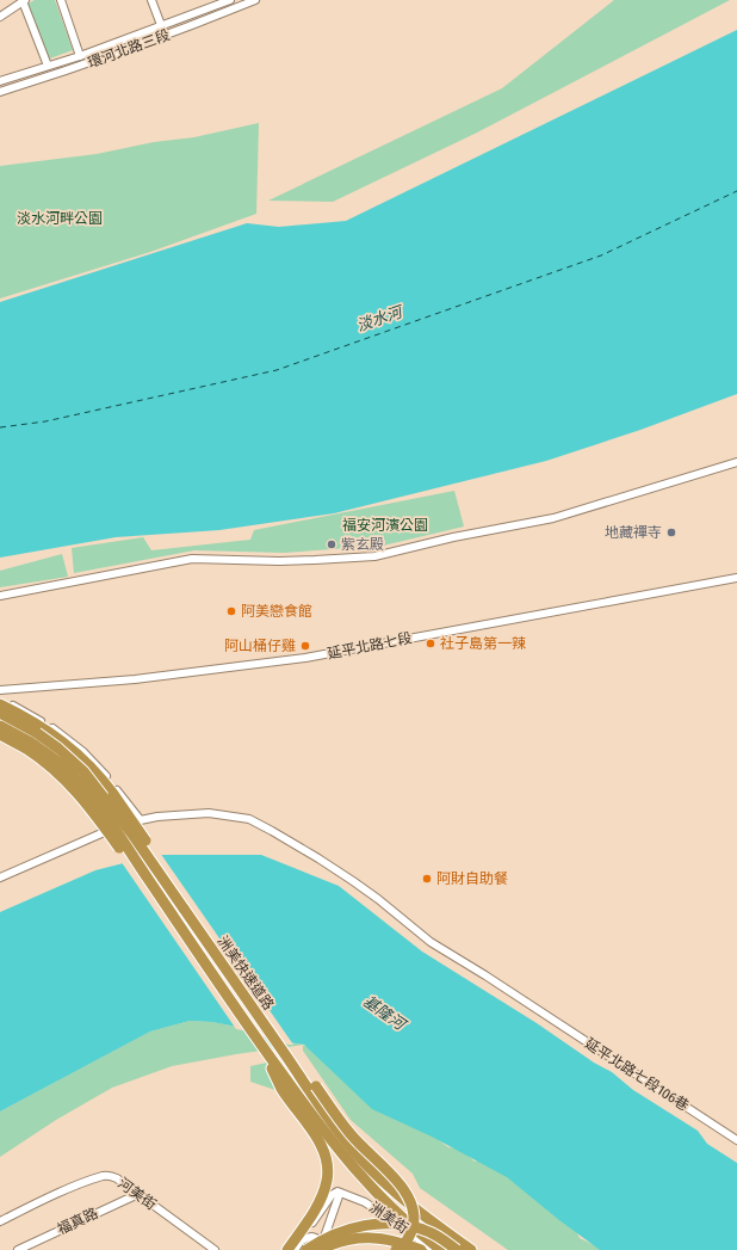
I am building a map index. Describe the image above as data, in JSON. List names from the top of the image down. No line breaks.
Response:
{"streets":{"highway":["洲美快速道路"],"street":["環河北路三段","延平北路七段","延平北路七段106巷","河美街","洲美街","福真路"]},"crossings":[["河美街","福真路"]],"water":["淡水河","基隆河"],"parks":["淡水河畔公園","福安河濱公園"],"places":["地藏禪寺","紫玄殿","阿美戀食館","社子島第一辣","阿山桶仔雞","阿財自助餐"]}
